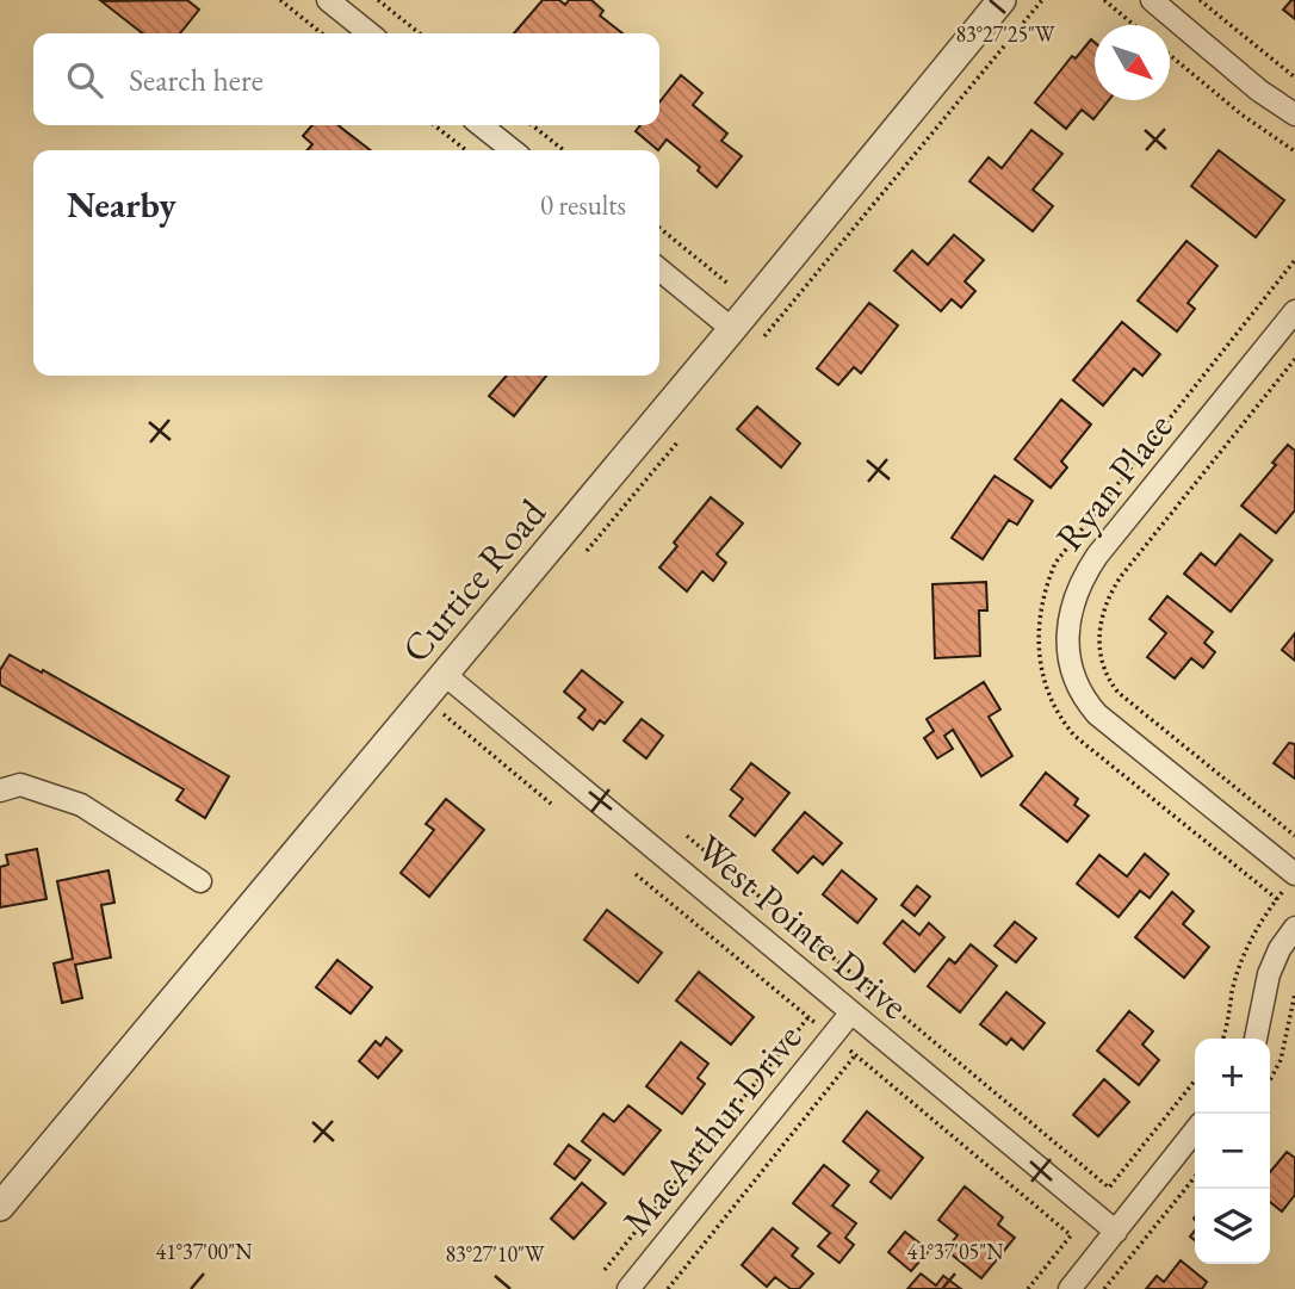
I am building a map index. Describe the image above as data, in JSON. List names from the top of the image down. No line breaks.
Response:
{"streets":{"street":["Ryan Place","Curtice Road","West Pointe Drive","MacArthur Drive"]},"crossings":[["Curtice Road","West Pointe Drive"],["West Pointe Drive","MacArthur Drive"]],"north":"bottom right","page":{"search":"Search here","heading":["Nearby","0 results"],"map_buttons":["+","−"]},"coordinates":["83°27'25\"W","41°37'00\"N","41°37'05\"N","83°27'10\"W"]}
